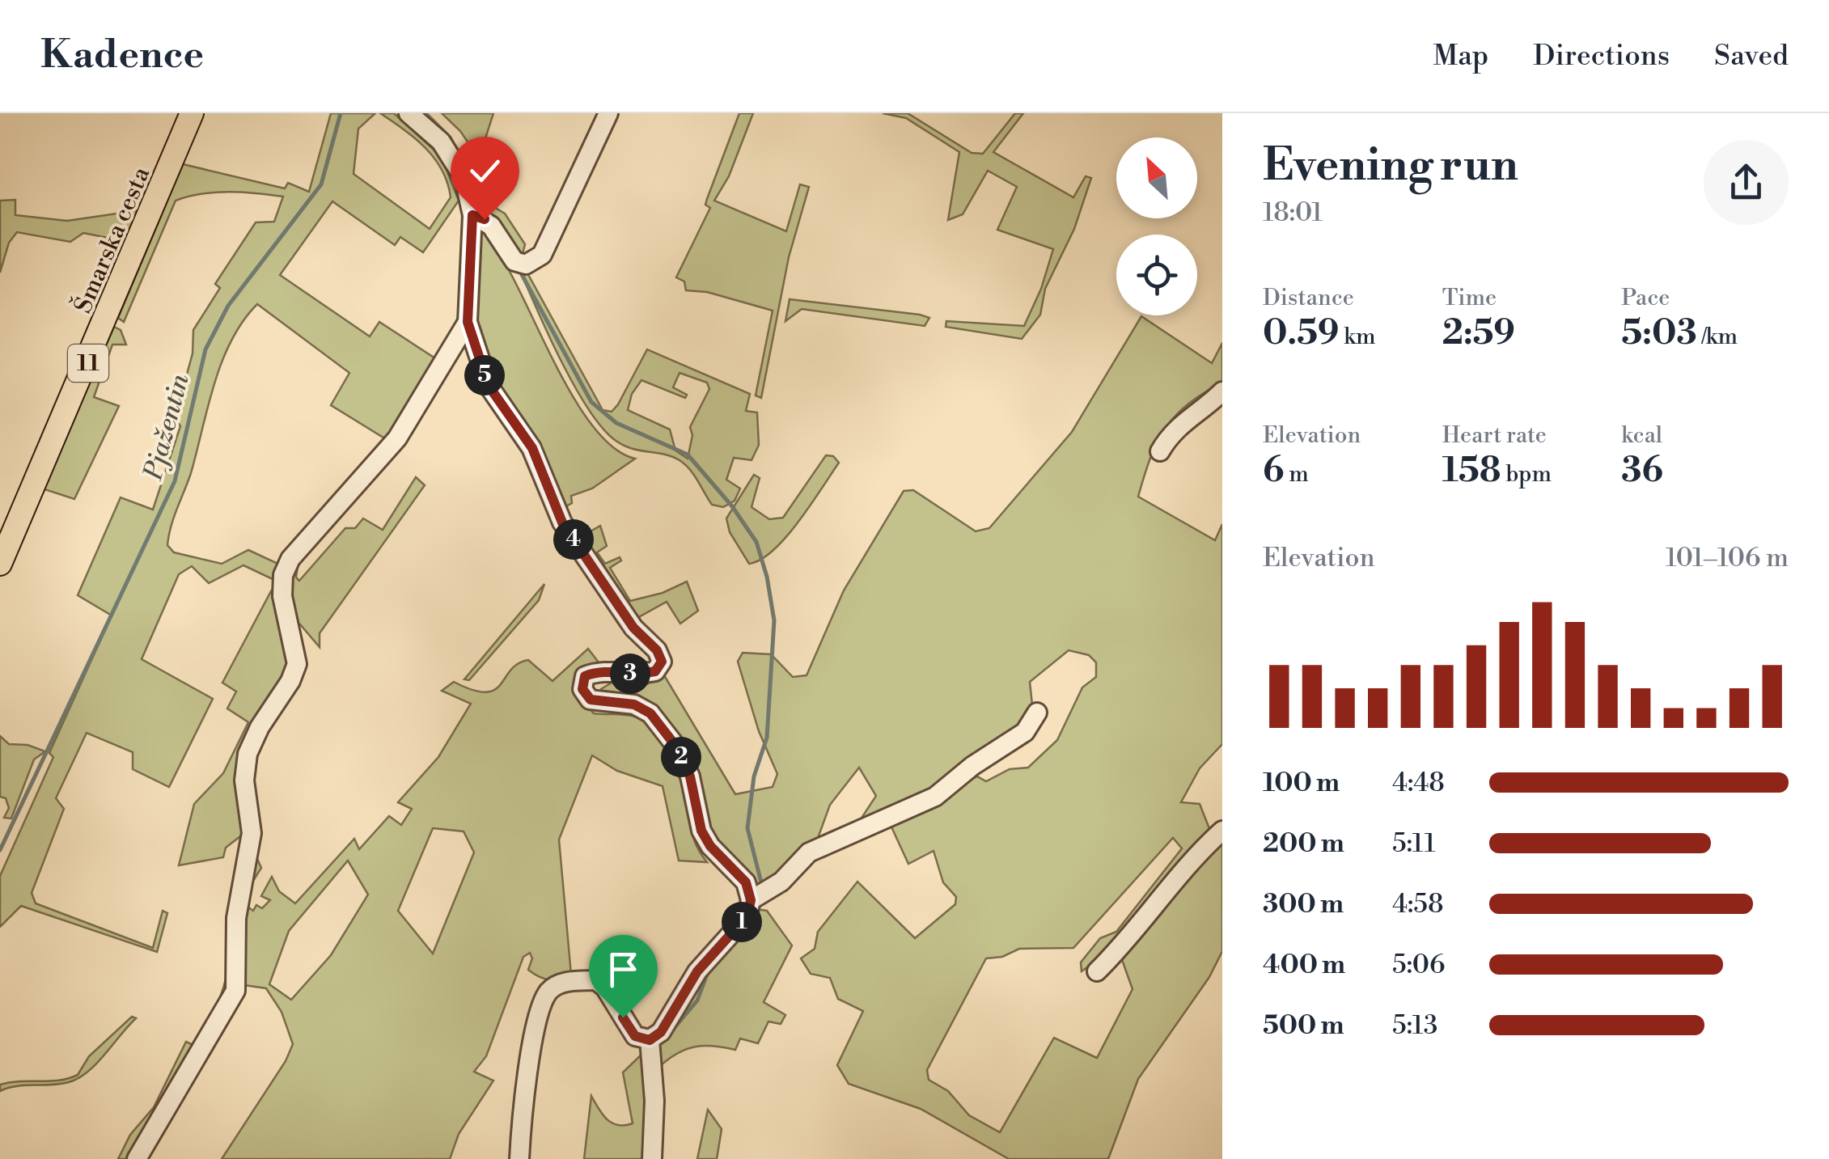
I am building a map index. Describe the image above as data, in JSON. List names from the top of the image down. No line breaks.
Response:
{"streets":{"main road":["Šmarska cesta","11"]},"water":["Pjažentin"],"north":"top left","page":{"header":"Kadence","nav":["Map","Directions","Saved"],"heading":["Evening run","18:01"],"stats":[["Distance","0.59 km"],["Time","2:59"],["Pace","5:03 /km"],["Elevation","6 m"],["Heart rate","158 bpm"],["kcal","36"]],"pins":["5","4","3","2","1"],"chart":["Elevation","101–106 m"],"list":[{"name":"100 m","note":"4:48"},{"name":"200 m","note":"5:11"},{"name":"300 m","note":"4:58"},{"name":"400 m","note":"5:06"},{"name":"500 m","note":"5:13"}]}}
